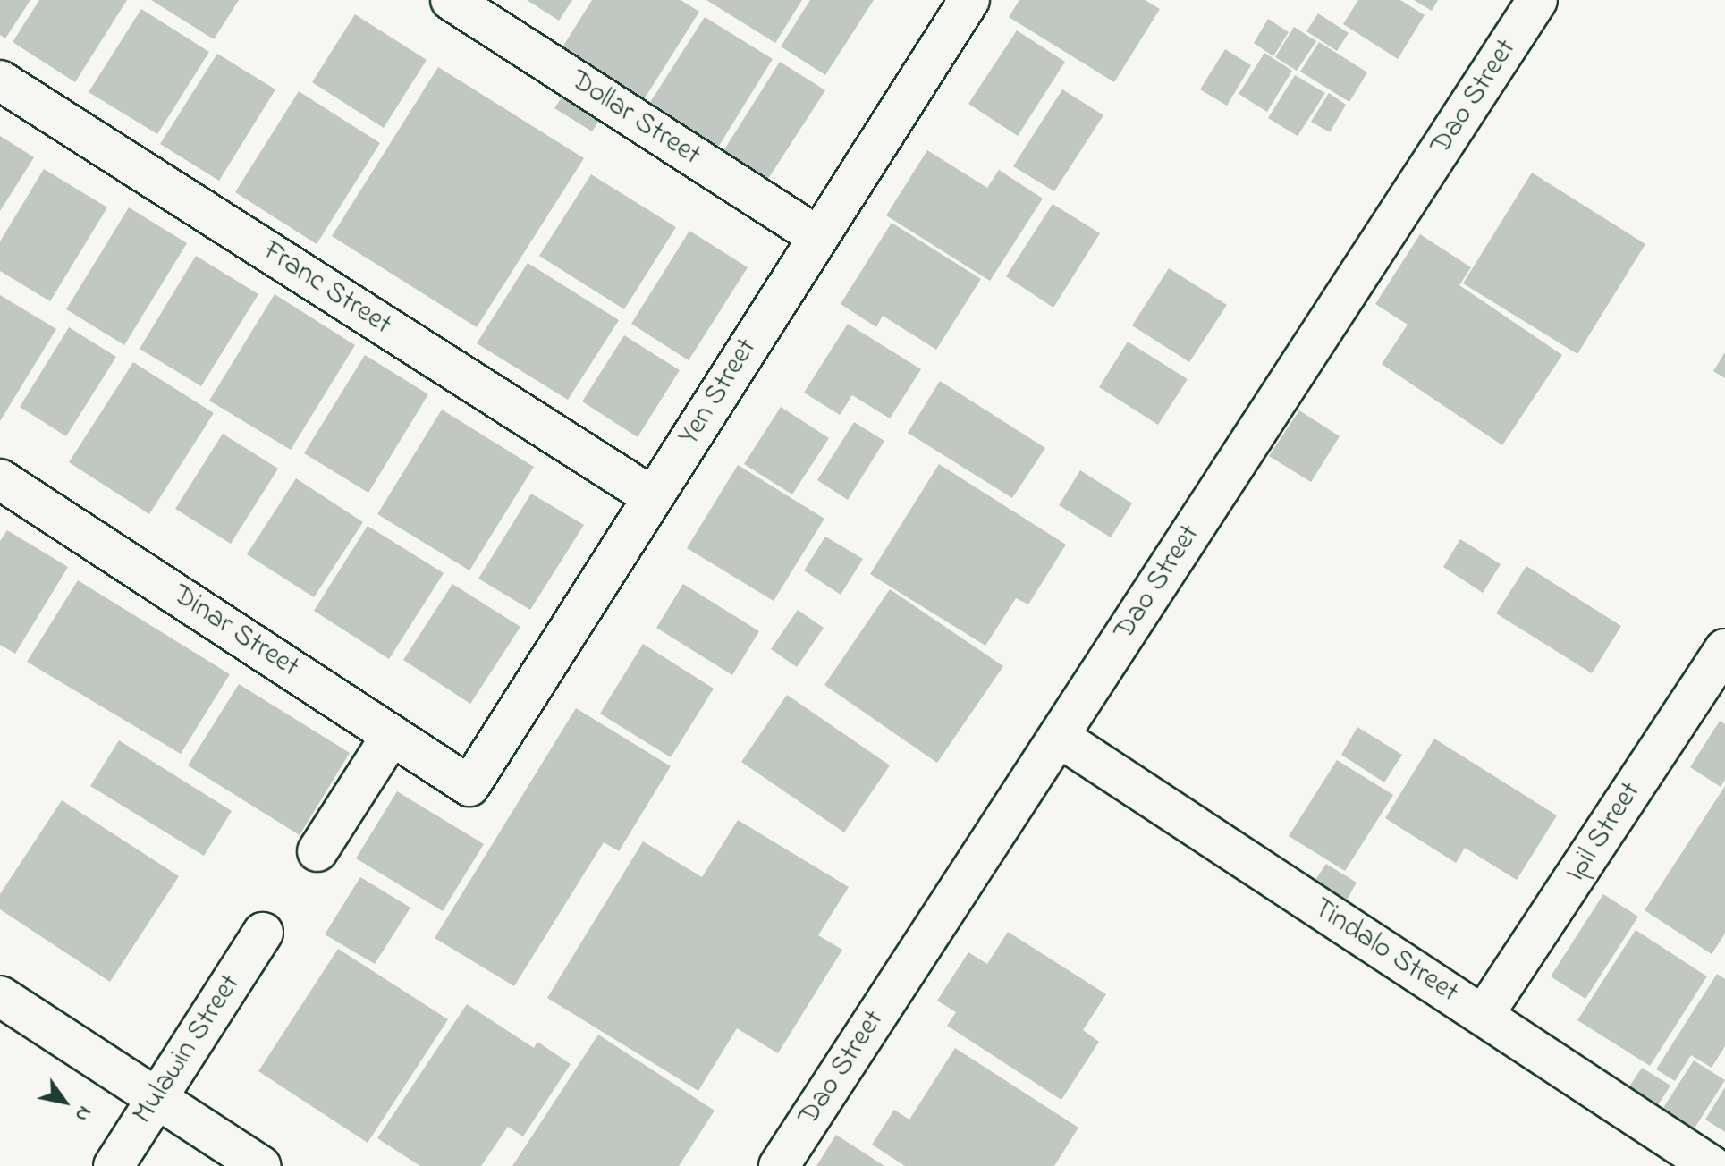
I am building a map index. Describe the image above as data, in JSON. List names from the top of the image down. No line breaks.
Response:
{"streets":{"street":["Dao Street","Dollar Street","Franc Street","Yen Street","Dinar Street","Ipil Street","Tindalo Street","Mulawin Street"]},"crossings":[["Dao Street","Tindalo Street"],["Dollar Street","Yen Street"],["Franc Street","Yen Street"],["Yen Street","Dinar Street"],["Ipil Street","Tindalo Street"]],"north":"bottom right"}
